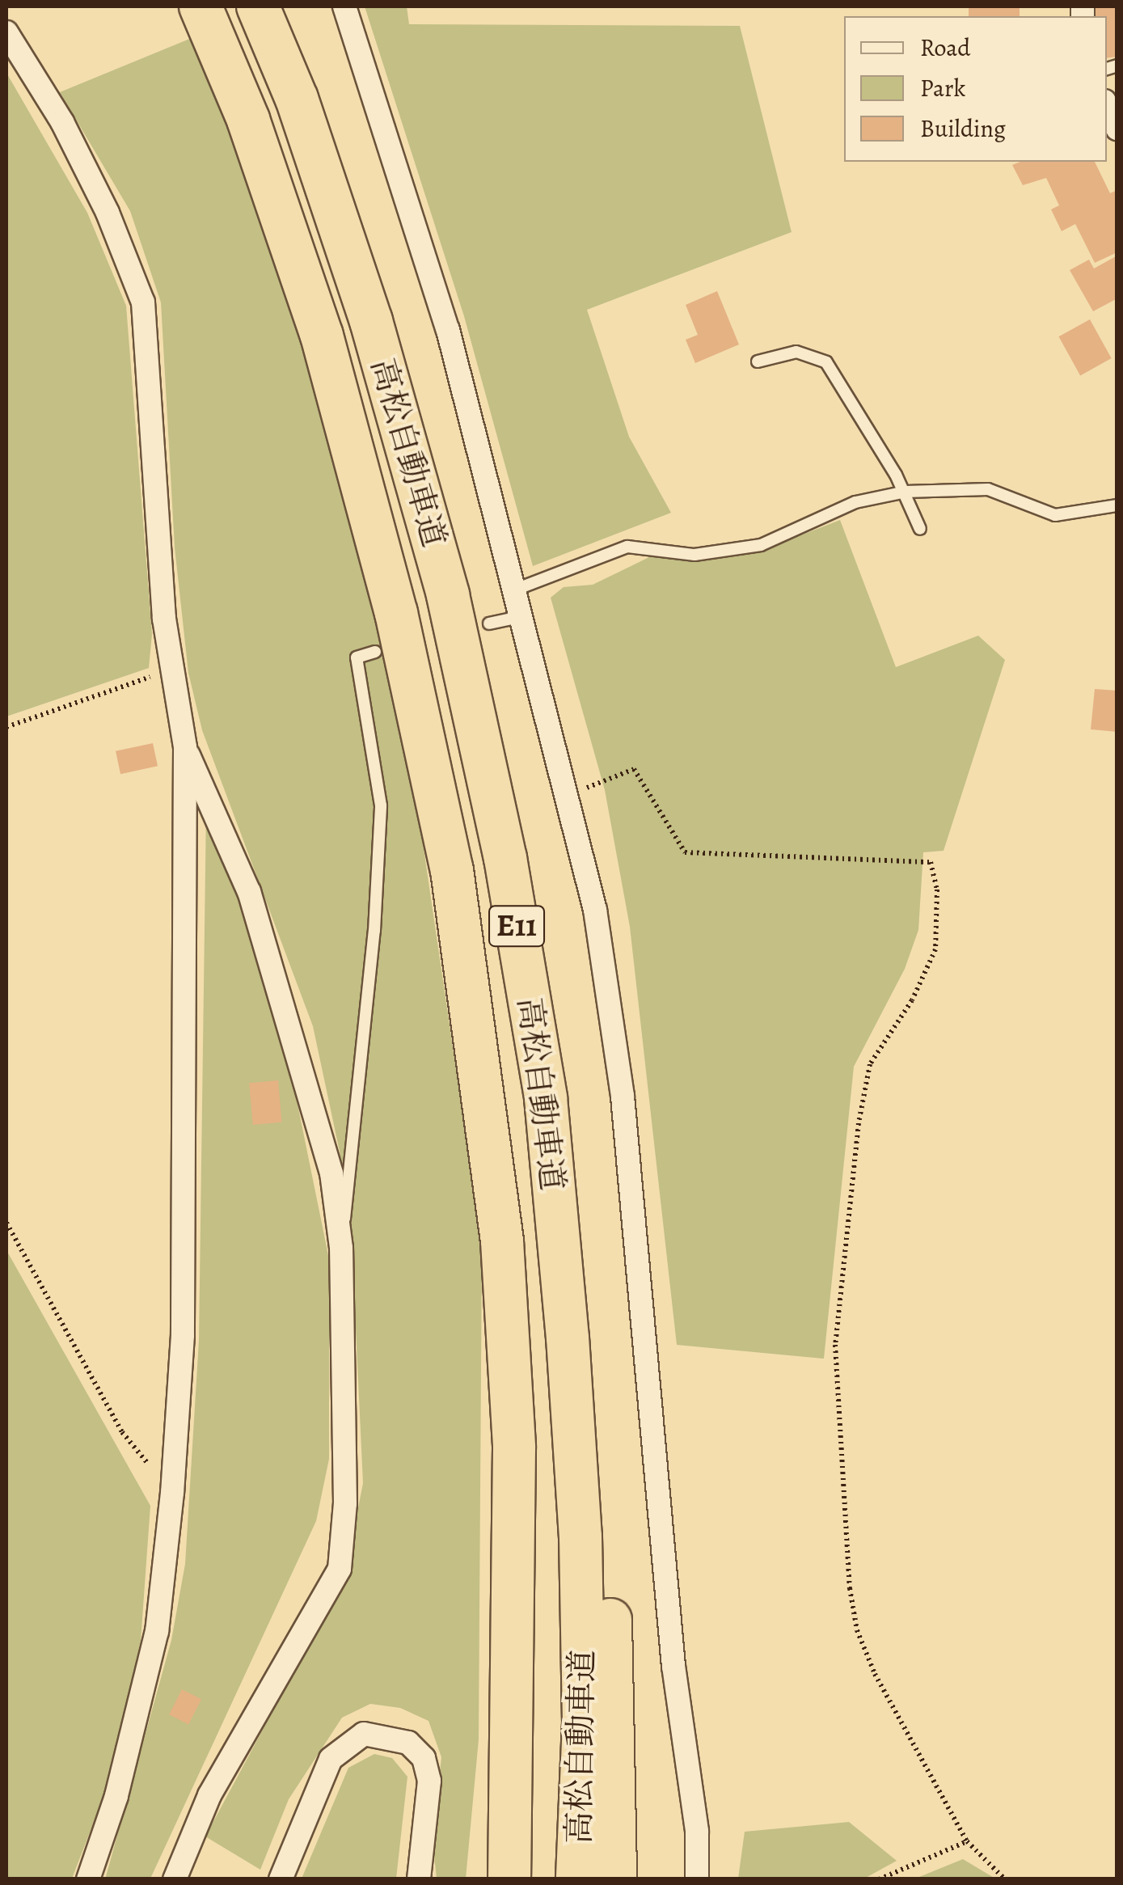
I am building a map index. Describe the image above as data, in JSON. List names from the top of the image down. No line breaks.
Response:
{"streets":{"highway":["高松自動車道","E11"]},"legend":["Road","Park","Building"]}
